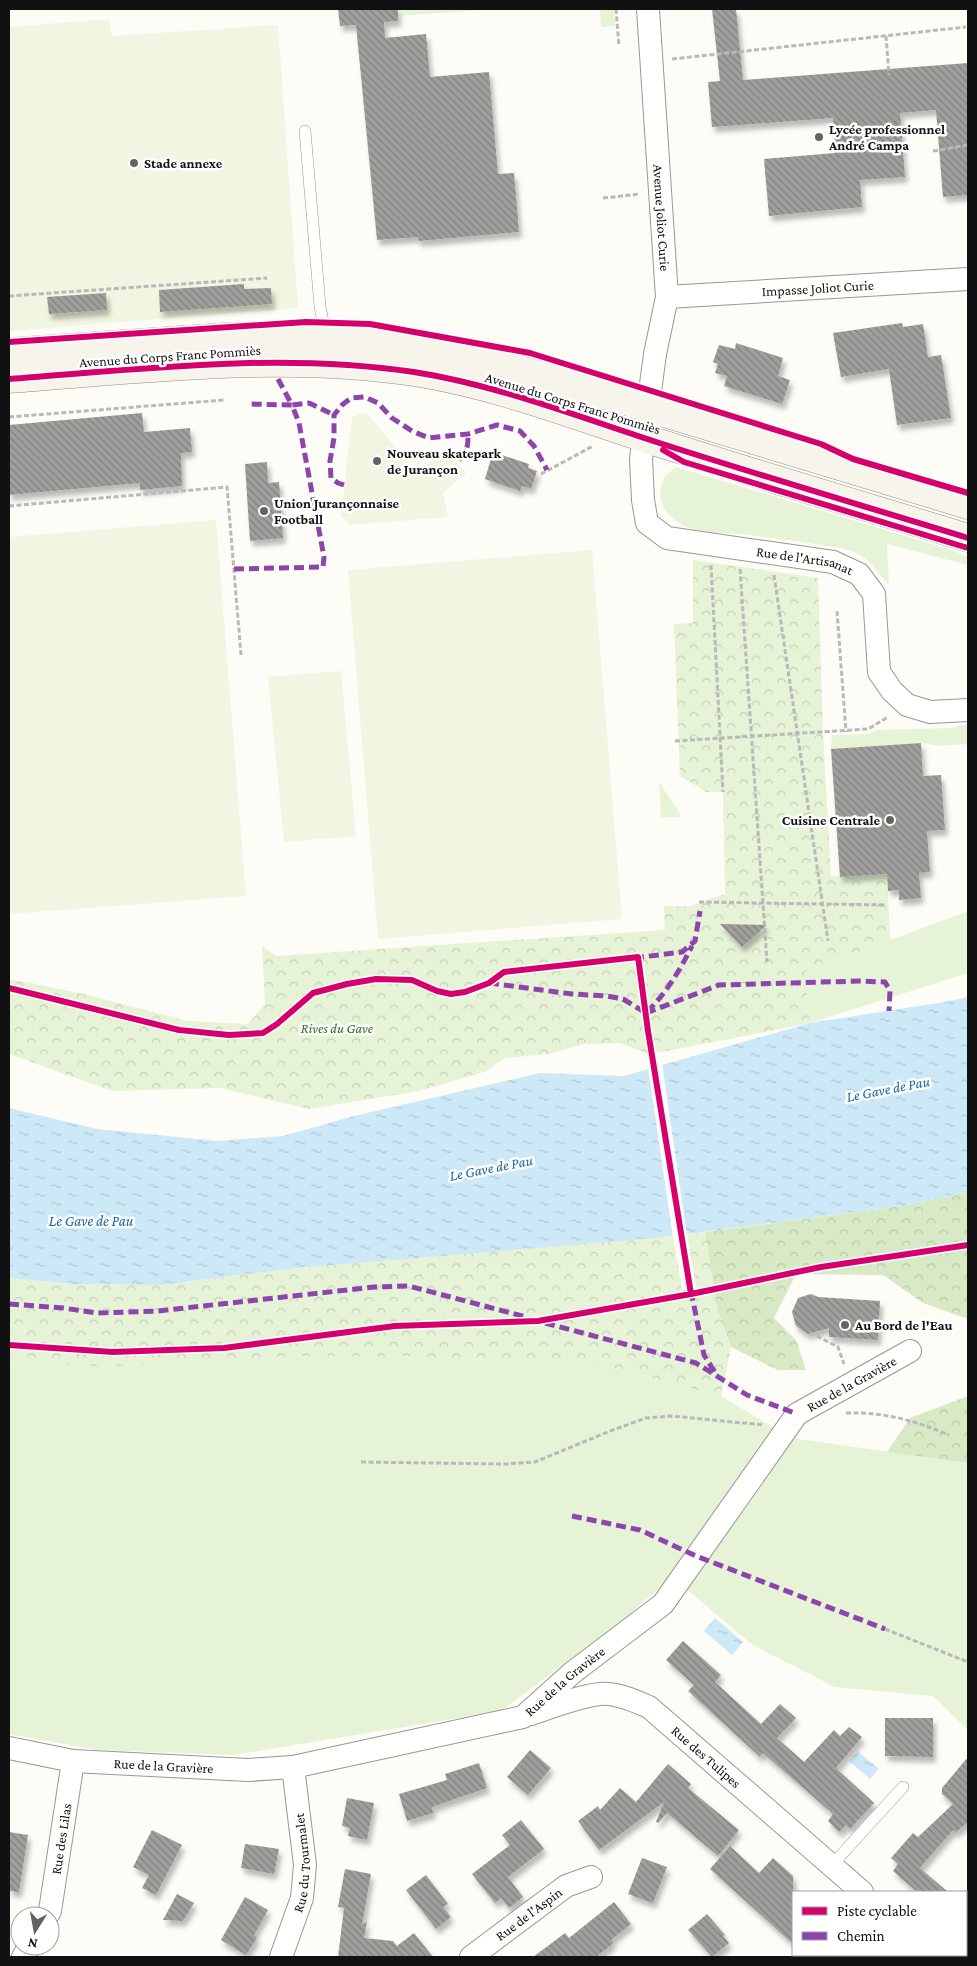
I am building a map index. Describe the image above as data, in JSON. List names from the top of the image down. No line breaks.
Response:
{"streets":{"main road":["Avenue du Corps Franc Pommiès"],"street":["Avenue Joliot Curie","Impasse Joliot Curie","Rue de l'Artisanat","Rue de la Gravière","Rue des Tulipes","Rue des Lilas","Rue du Tourmalet","Rue de l'Aspin"]},"crossings":[["Avenue Joliot Curie","Impasse Joliot Curie"],["Avenue Joliot Curie","Avenue du Corps Franc Pommiès"],["Avenue Joliot Curie","Rue de l'Artisanat"],["Avenue du Corps Franc Pommiès","Rue de l'Artisanat"],["Rue de la Gravière","Rue des Tulipes"],["Rue de la Gravière","Rue des Lilas"],["Rue de la Gravière","Rue du Tourmalet"]],"water":["Le Gave de Pau"],"parks":["Rives du Gave"],"places":["Lycée professionnel André Campa","Stade annexe","Nouveau skatepark de Jurançon","Union Jurançonnaise Football","Cuisine Centrale","Au Bord de l'Eau"],"legend":["Piste cyclable","Chemin"],"north":"bottom"}
